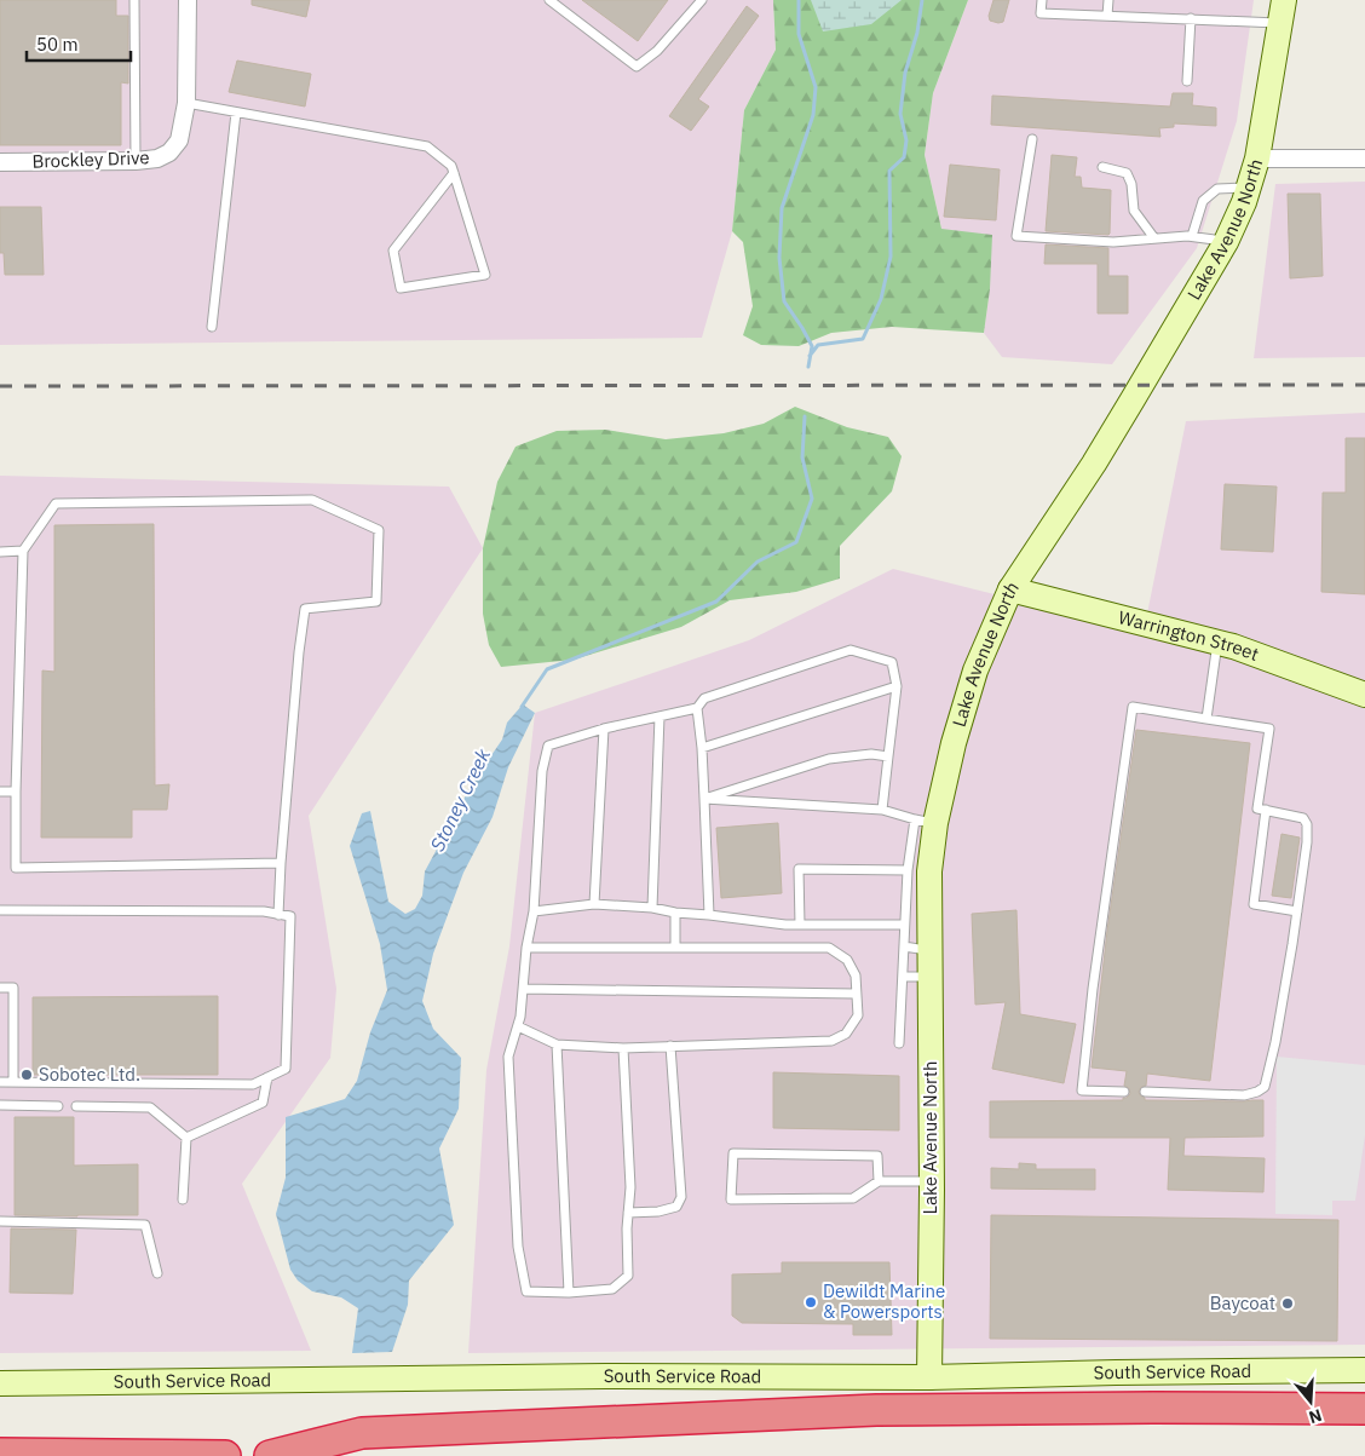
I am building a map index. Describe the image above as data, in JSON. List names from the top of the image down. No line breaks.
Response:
{"streets":{"street":["Brockley Drive","Lake Avenue North","Warrington Street","South Service Road"]},"crossings":[["Lake Avenue North","Warrington Street"],["Lake Avenue North","South Service Road"]],"water":["Stoney Creek"],"places":["Sobotec Ltd.","Dewildt Marine & Powersports","Baycoat"],"scale_bar":"50 m","north":"bottom"}
